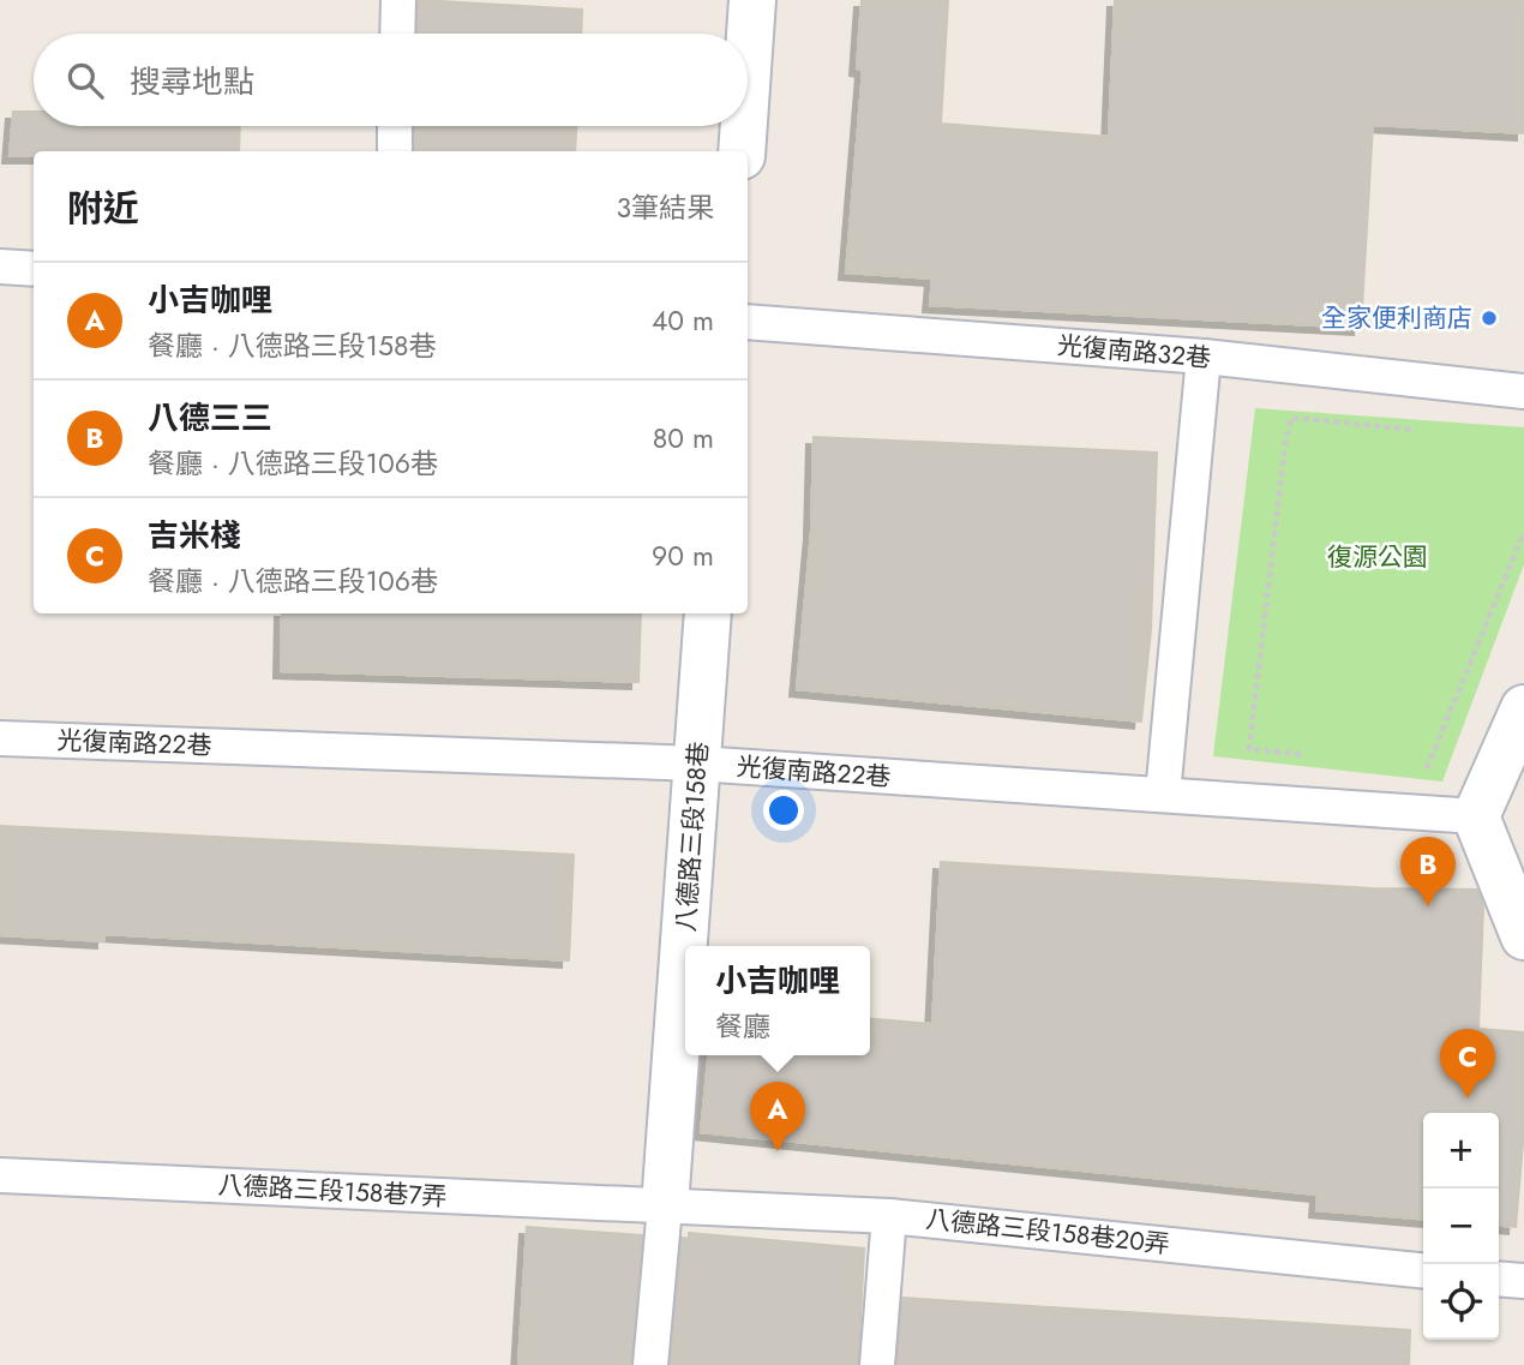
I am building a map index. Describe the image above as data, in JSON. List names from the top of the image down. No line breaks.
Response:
{"streets":{"street":["八德路三段158巷"],"lane":["光復南路32巷","光復南路22巷","八德路三段158巷7弄","八德路三段158巷20弄"]},"crossings":[["光復南路22巷","八德路三段158巷"],["八德路三段158巷","八德路三段158巷7弄"],["八德路三段158巷","八德路三段158巷20弄"],["八德路三段158巷7弄","八德路三段158巷20弄"]],"parks":["復源公園"],"places":["全家便利商店"],"page":{"search":"搜尋地點","heading":["附近","3筆結果"],"list":[{"mark":"A","name":"小吉咖哩","note":"餐廳 · 八德路三段158巷","value":"40 m"},{"mark":"B","name":"八德三三","note":"餐廳 · 八德路三段106巷","value":"80 m"},{"mark":"C","name":"吉米棧","note":"餐廳 · 八德路三段106巷","value":"90 m"}],"pins":["B","C","A"],"popup":["小吉咖哩","餐廳"],"map_buttons":["+","−"]}}
